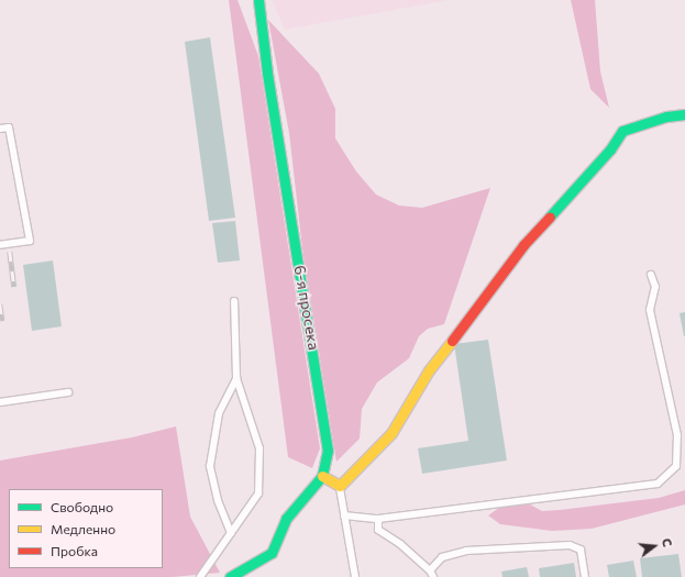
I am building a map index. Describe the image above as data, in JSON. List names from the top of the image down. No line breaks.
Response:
{"streets":{"street":["6-я просека"]},"legend":["Свободно","Медленно","Пробка"],"north":"right"}
